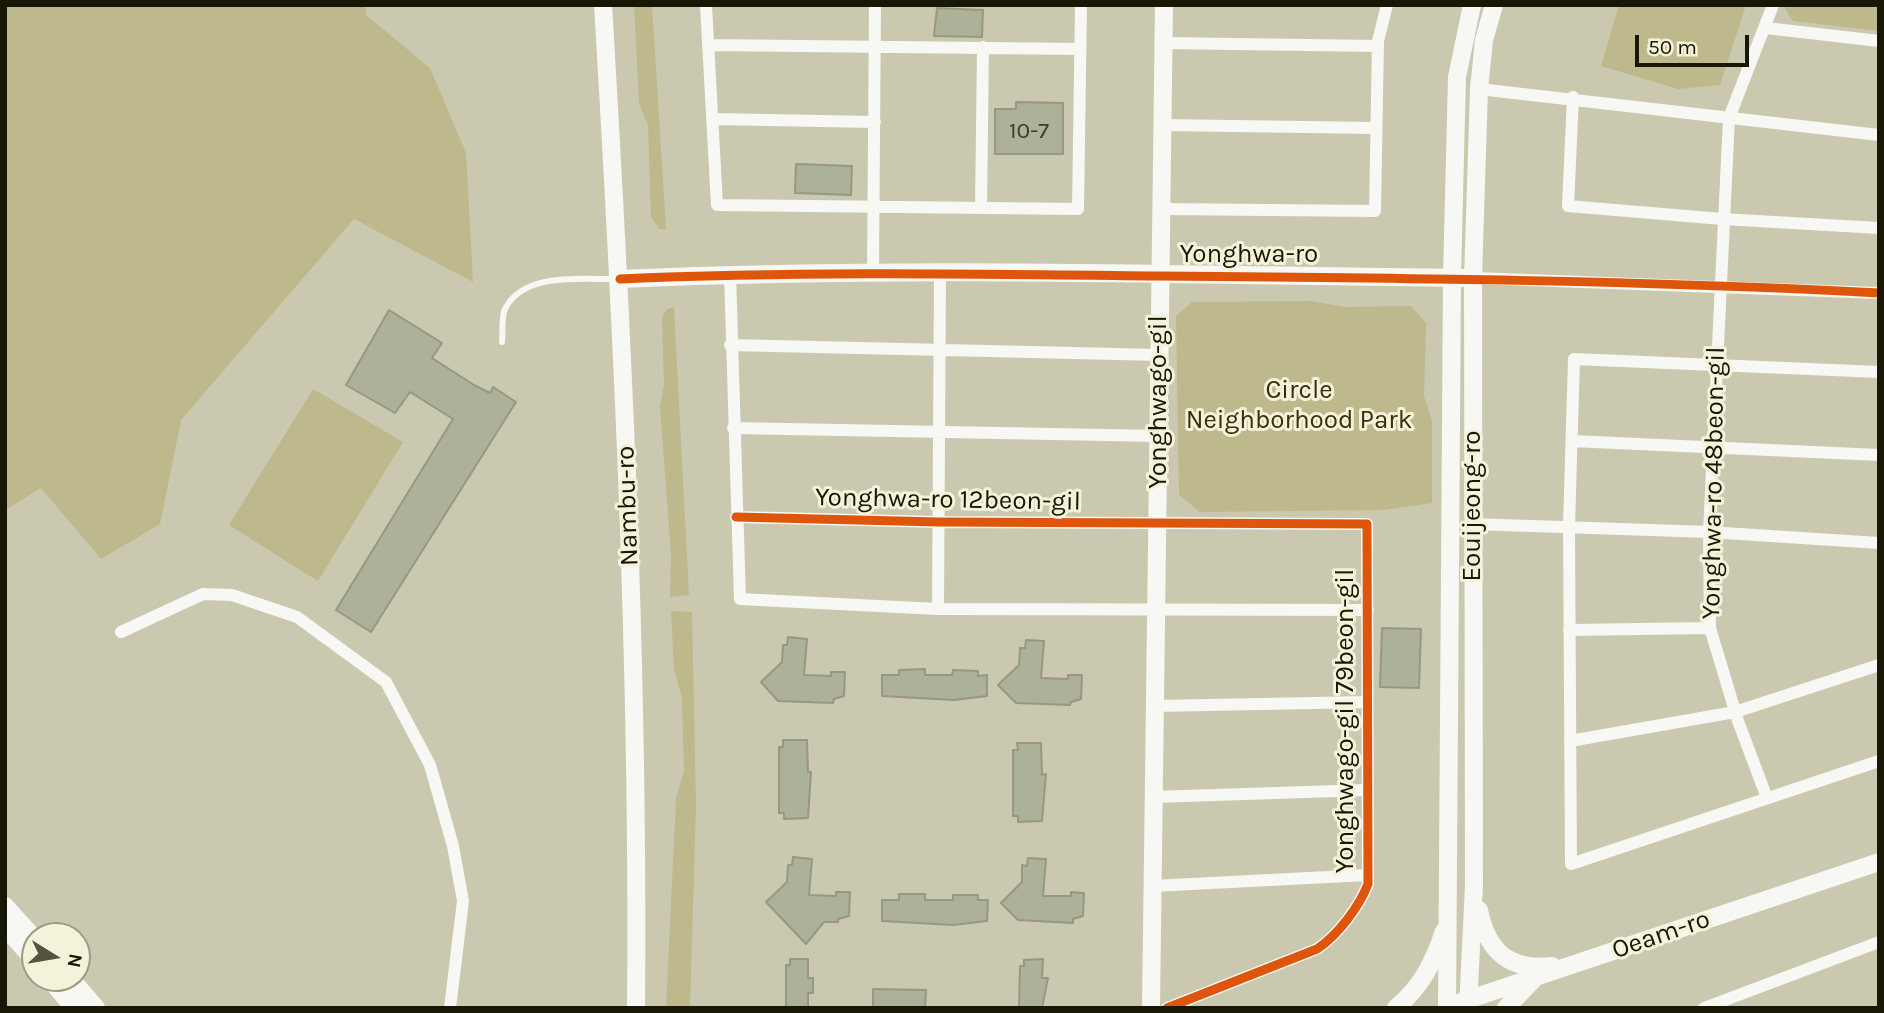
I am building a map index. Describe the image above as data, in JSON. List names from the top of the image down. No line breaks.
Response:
{"streets":{"main road":["Yonghwa-ro","Yonghwago-gil","Nambu-ro","Eouijeong-ro","Oeam-ro"],"street":["Yonghwa-ro 48beon-gil","Yonghwa-ro 12beon-gil","Yonghwago-gil 79beon-gil"]},"crossings":[["Yonghwa-ro","Yonghwago-gil"],["Yonghwa-ro","Yonghwa-ro 48beon-gil"],["Yonghwa-ro","Yonghwa-ro 12beon-gil"],["Yonghwa-ro","Nambu-ro"],["Yonghwa-ro","Eouijeong-ro"],["Yonghwago-gil","Yonghwa-ro 12beon-gil"],["Yonghwago-gil","Yonghwago-gil 79beon-gil"],["Yonghwa-ro 12beon-gil","Yonghwago-gil 79beon-gil"],["Eouijeong-ro","Oeam-ro"]],"parks":["Circle Neighborhood Park"],"house_numbers":["10-7"],"scale_bar":"50 m","north":"right"}
